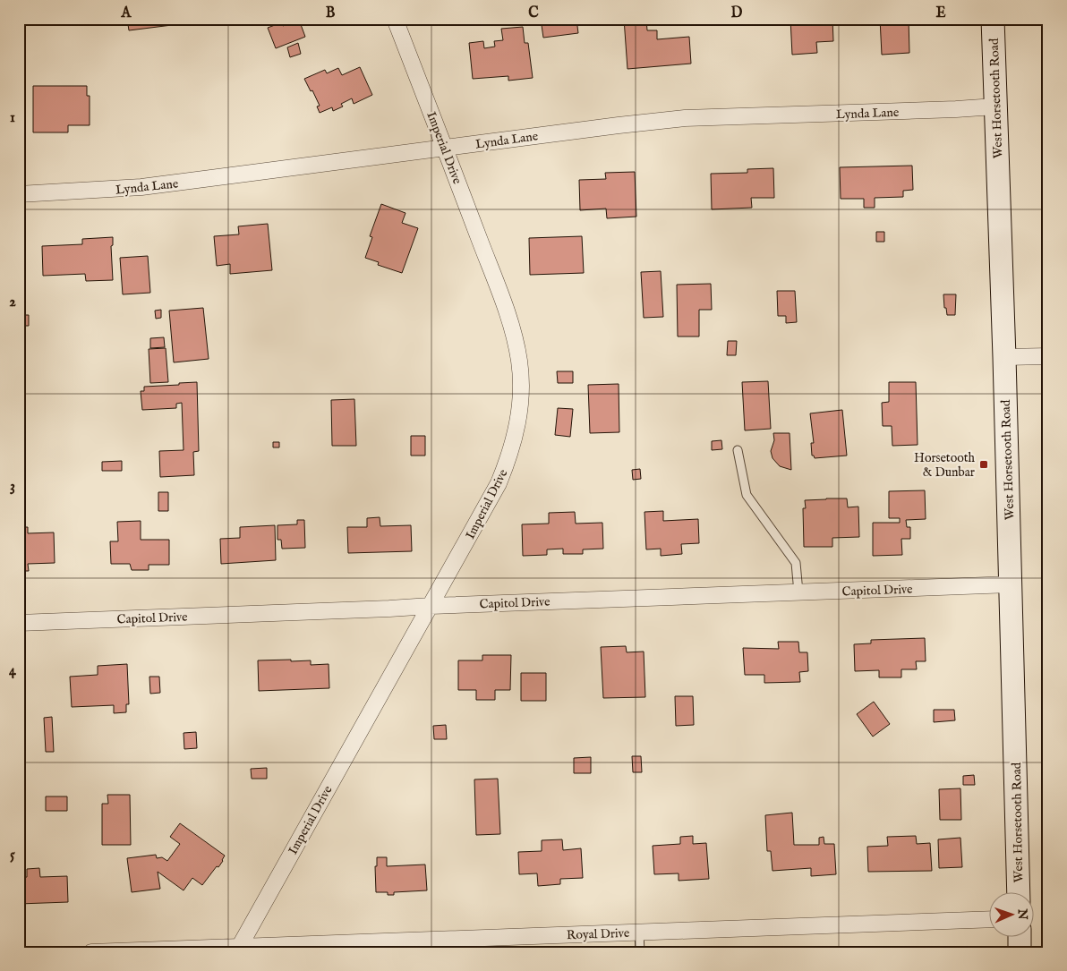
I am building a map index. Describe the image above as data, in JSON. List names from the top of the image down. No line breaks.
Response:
{"streets":{"main road":["West Horsetooth Road"],"street":["Lynda Lane","Imperial Drive","Capitol Drive","Royal Drive"]},"crossings":[["West Horsetooth Road","Lynda Lane"],["West Horsetooth Road","Capitol Drive"],["Lynda Lane","Imperial Drive"],["Imperial Drive","Capitol Drive"],["Imperial Drive","Royal Drive"]],"places":{"transit":["Horsetooth & Dunbar"]},"north":"right","grid":{"columns":["A","B","C","D","E"],"rows":["1","2","3","4","5"]}}
